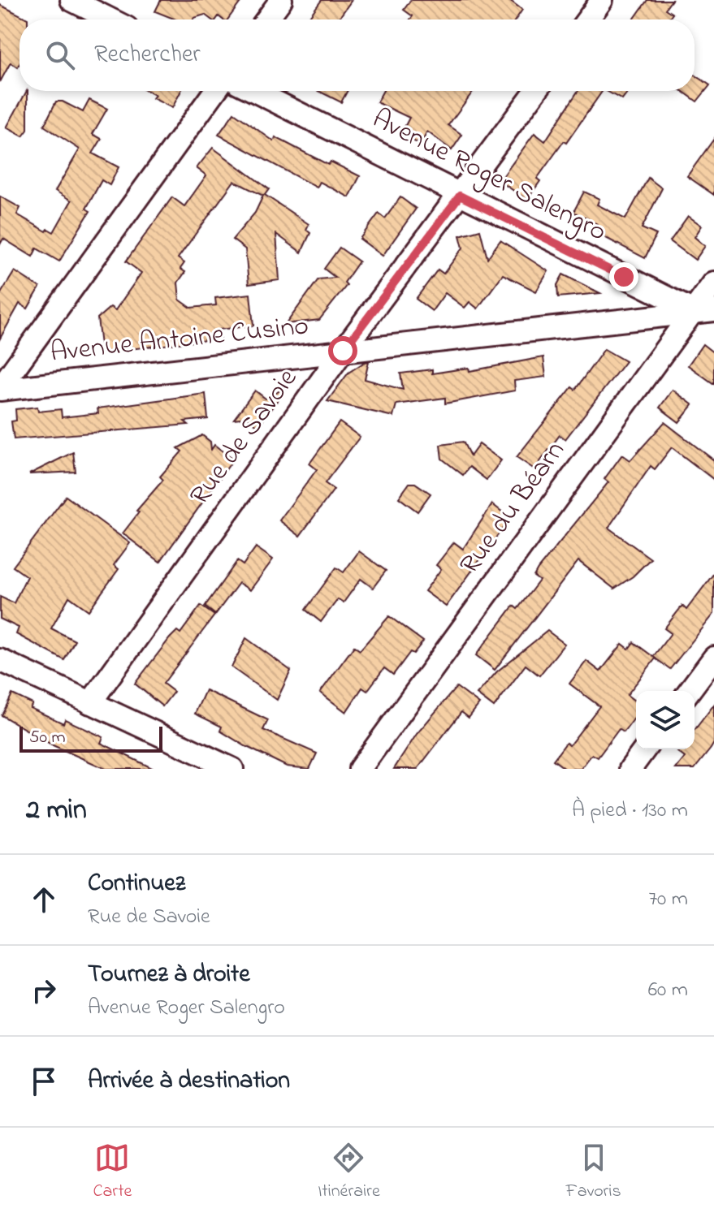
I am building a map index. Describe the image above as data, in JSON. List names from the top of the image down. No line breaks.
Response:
{"streets":{"street":["Avenue Roger Salengro","Avenue Antoine Cusino","Rue de Savoie","Rue du Béarn"]},"crossings":[["Avenue Roger Salengro","Avenue Antoine Cusino"],["Avenue Roger Salengro","Rue de Savoie"],["Avenue Roger Salengro","Rue du Béarn"],["Avenue Antoine Cusino","Rue de Savoie"],["Avenue Antoine Cusino","Rue du Béarn"]],"scale_bar":"50 m","page":{"search":"Rechercher","scale":"50 m","heading":["2 min","À pied · 130 m"],"list":[["Continuez","Rue de Savoie","70 m"],["Tournez à droite","Avenue Roger Salengro","60 m"],"Arrivée à destination"],"nav":["Carte","Itinéraire","Favoris"]}}
